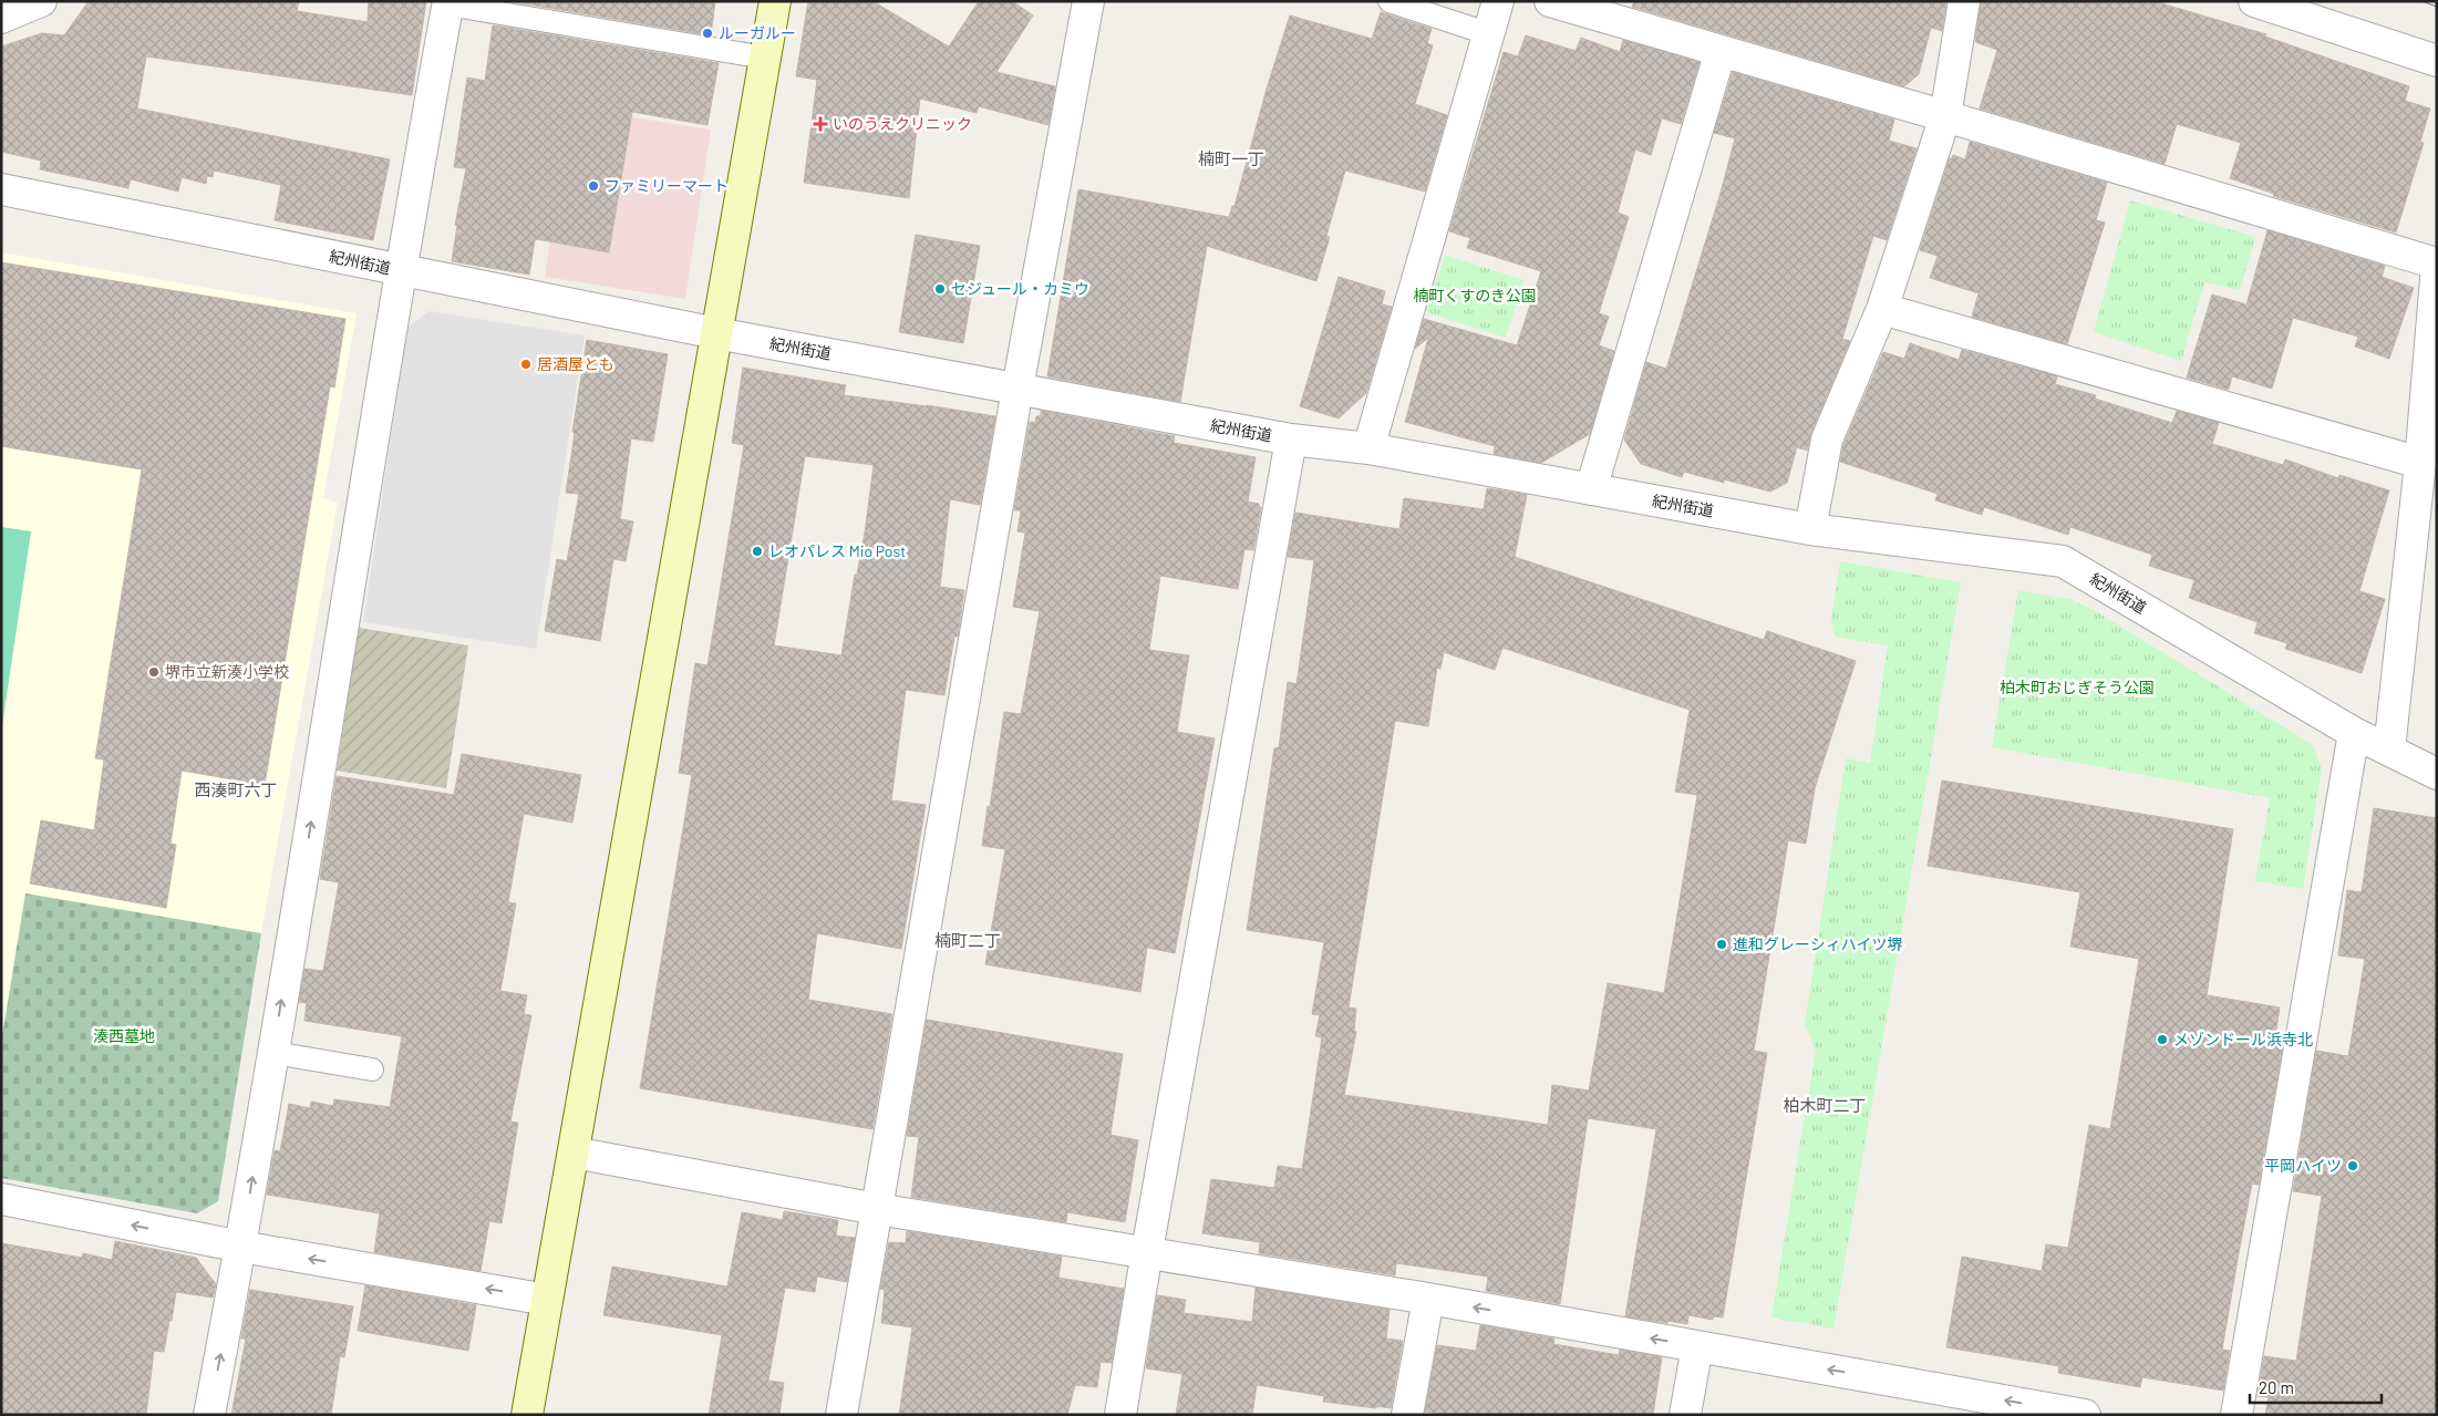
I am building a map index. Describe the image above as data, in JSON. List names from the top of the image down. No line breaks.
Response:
{"streets":{"street":["紀州街道"]},"districts":["楠町一丁","西湊町六丁","楠町二丁","柏木町二丁"],"parks":["楠町くすのき公園","柏木町おじぎそう公園","湊西墓地"],"places":{"other":["ルーガルー","ファミリーマート","セジュール・カミウ","居酒屋とも","レオパレス Mio Post","堺市立新湊小学校","進和グレーシィハイツ堺","メゾンドール浜寺北","平岡ハイツ"],"health":["いのうえクリニック"]},"scale_bar":"20 m"}
